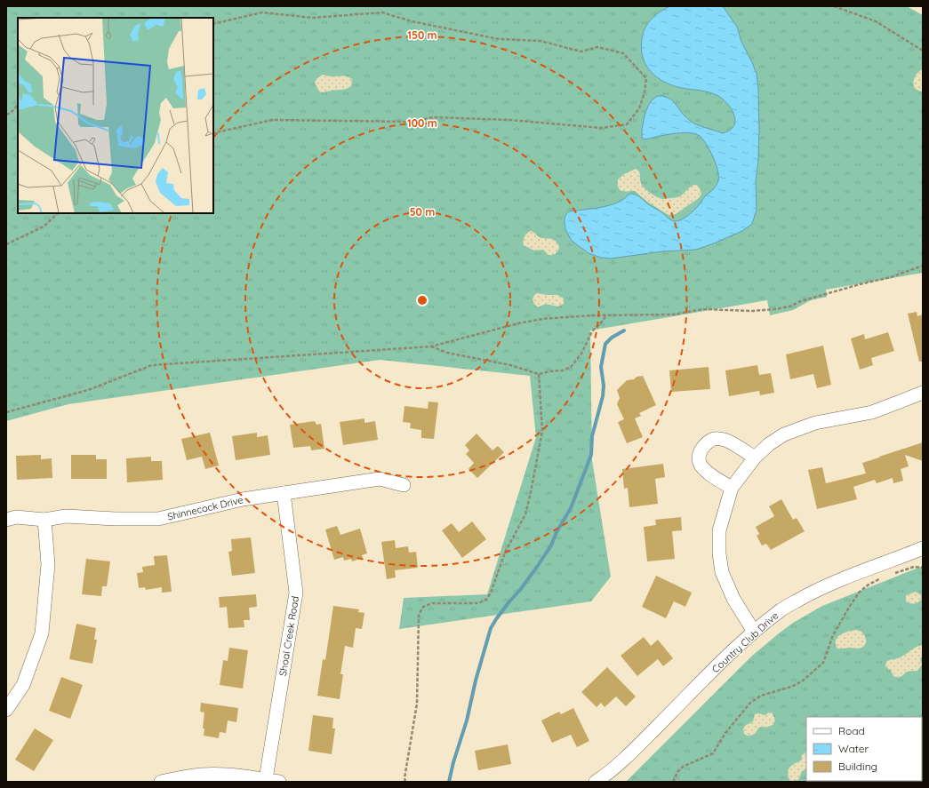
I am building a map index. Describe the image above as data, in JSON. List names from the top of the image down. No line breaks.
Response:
{"streets":{"street":["Shinnecock Drive","Shoal Creek Road","Country Club Drive"]},"crossings":[["Shinnecock Drive","Shoal Creek Road"]],"legend":["Road","Water","Building"],"rings":["150 m","100 m","50 m"]}
